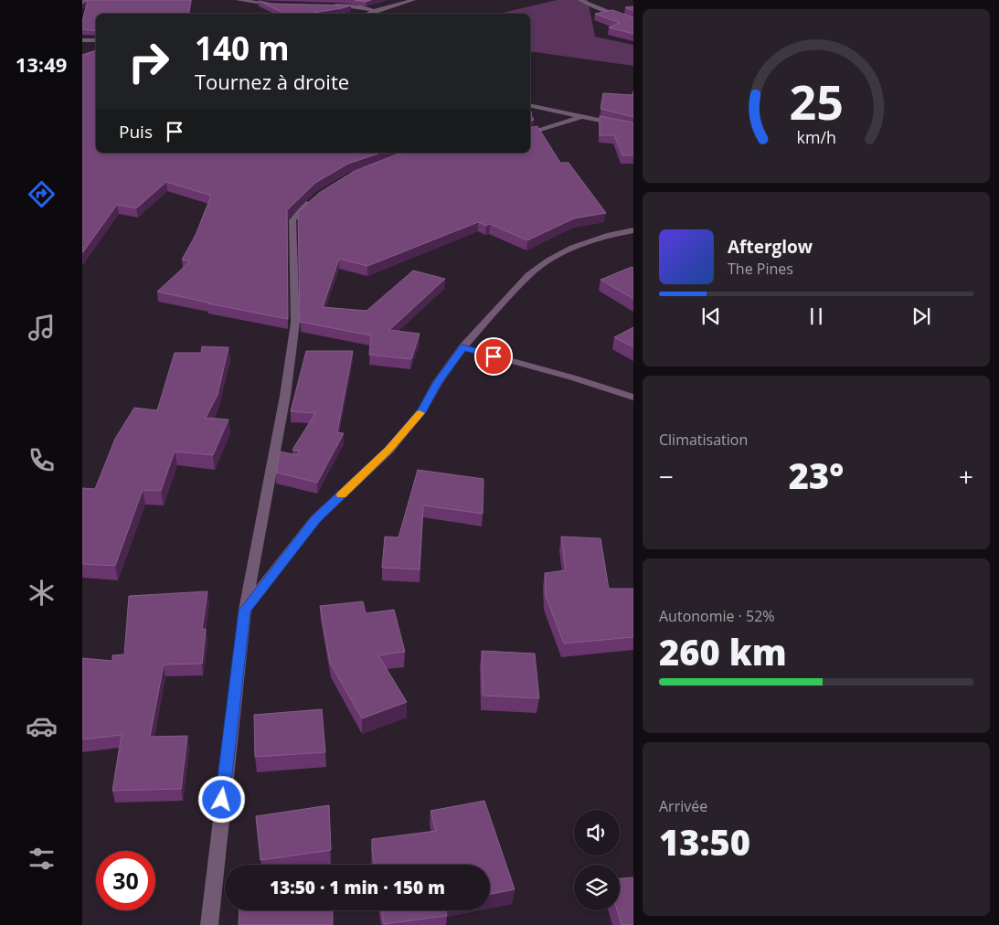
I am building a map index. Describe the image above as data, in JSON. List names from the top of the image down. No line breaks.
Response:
{"page":{"tabs":"13:49","turn":["140 m","Tournez à droite"],"then":"Puis","song":["Afterglow","The Pines"],"tile":["Climatisation",["Autonomie · 52%","260 km"],["Arrivée","13:50"]],"heat":["−","23°","+"],"limit":"30","trip":"13:50 · 1 min · 150 m","gauge":["25","km/h"]}}
